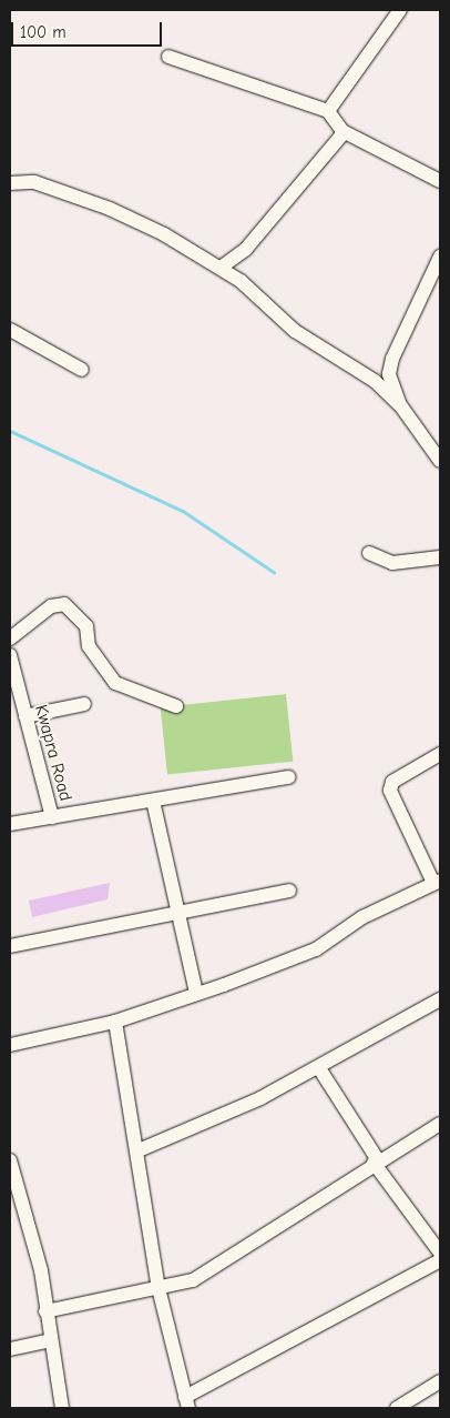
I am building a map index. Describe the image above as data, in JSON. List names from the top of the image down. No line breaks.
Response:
{"streets":{"street":["Kwapra Road"]},"scale_bar":"100 m"}
